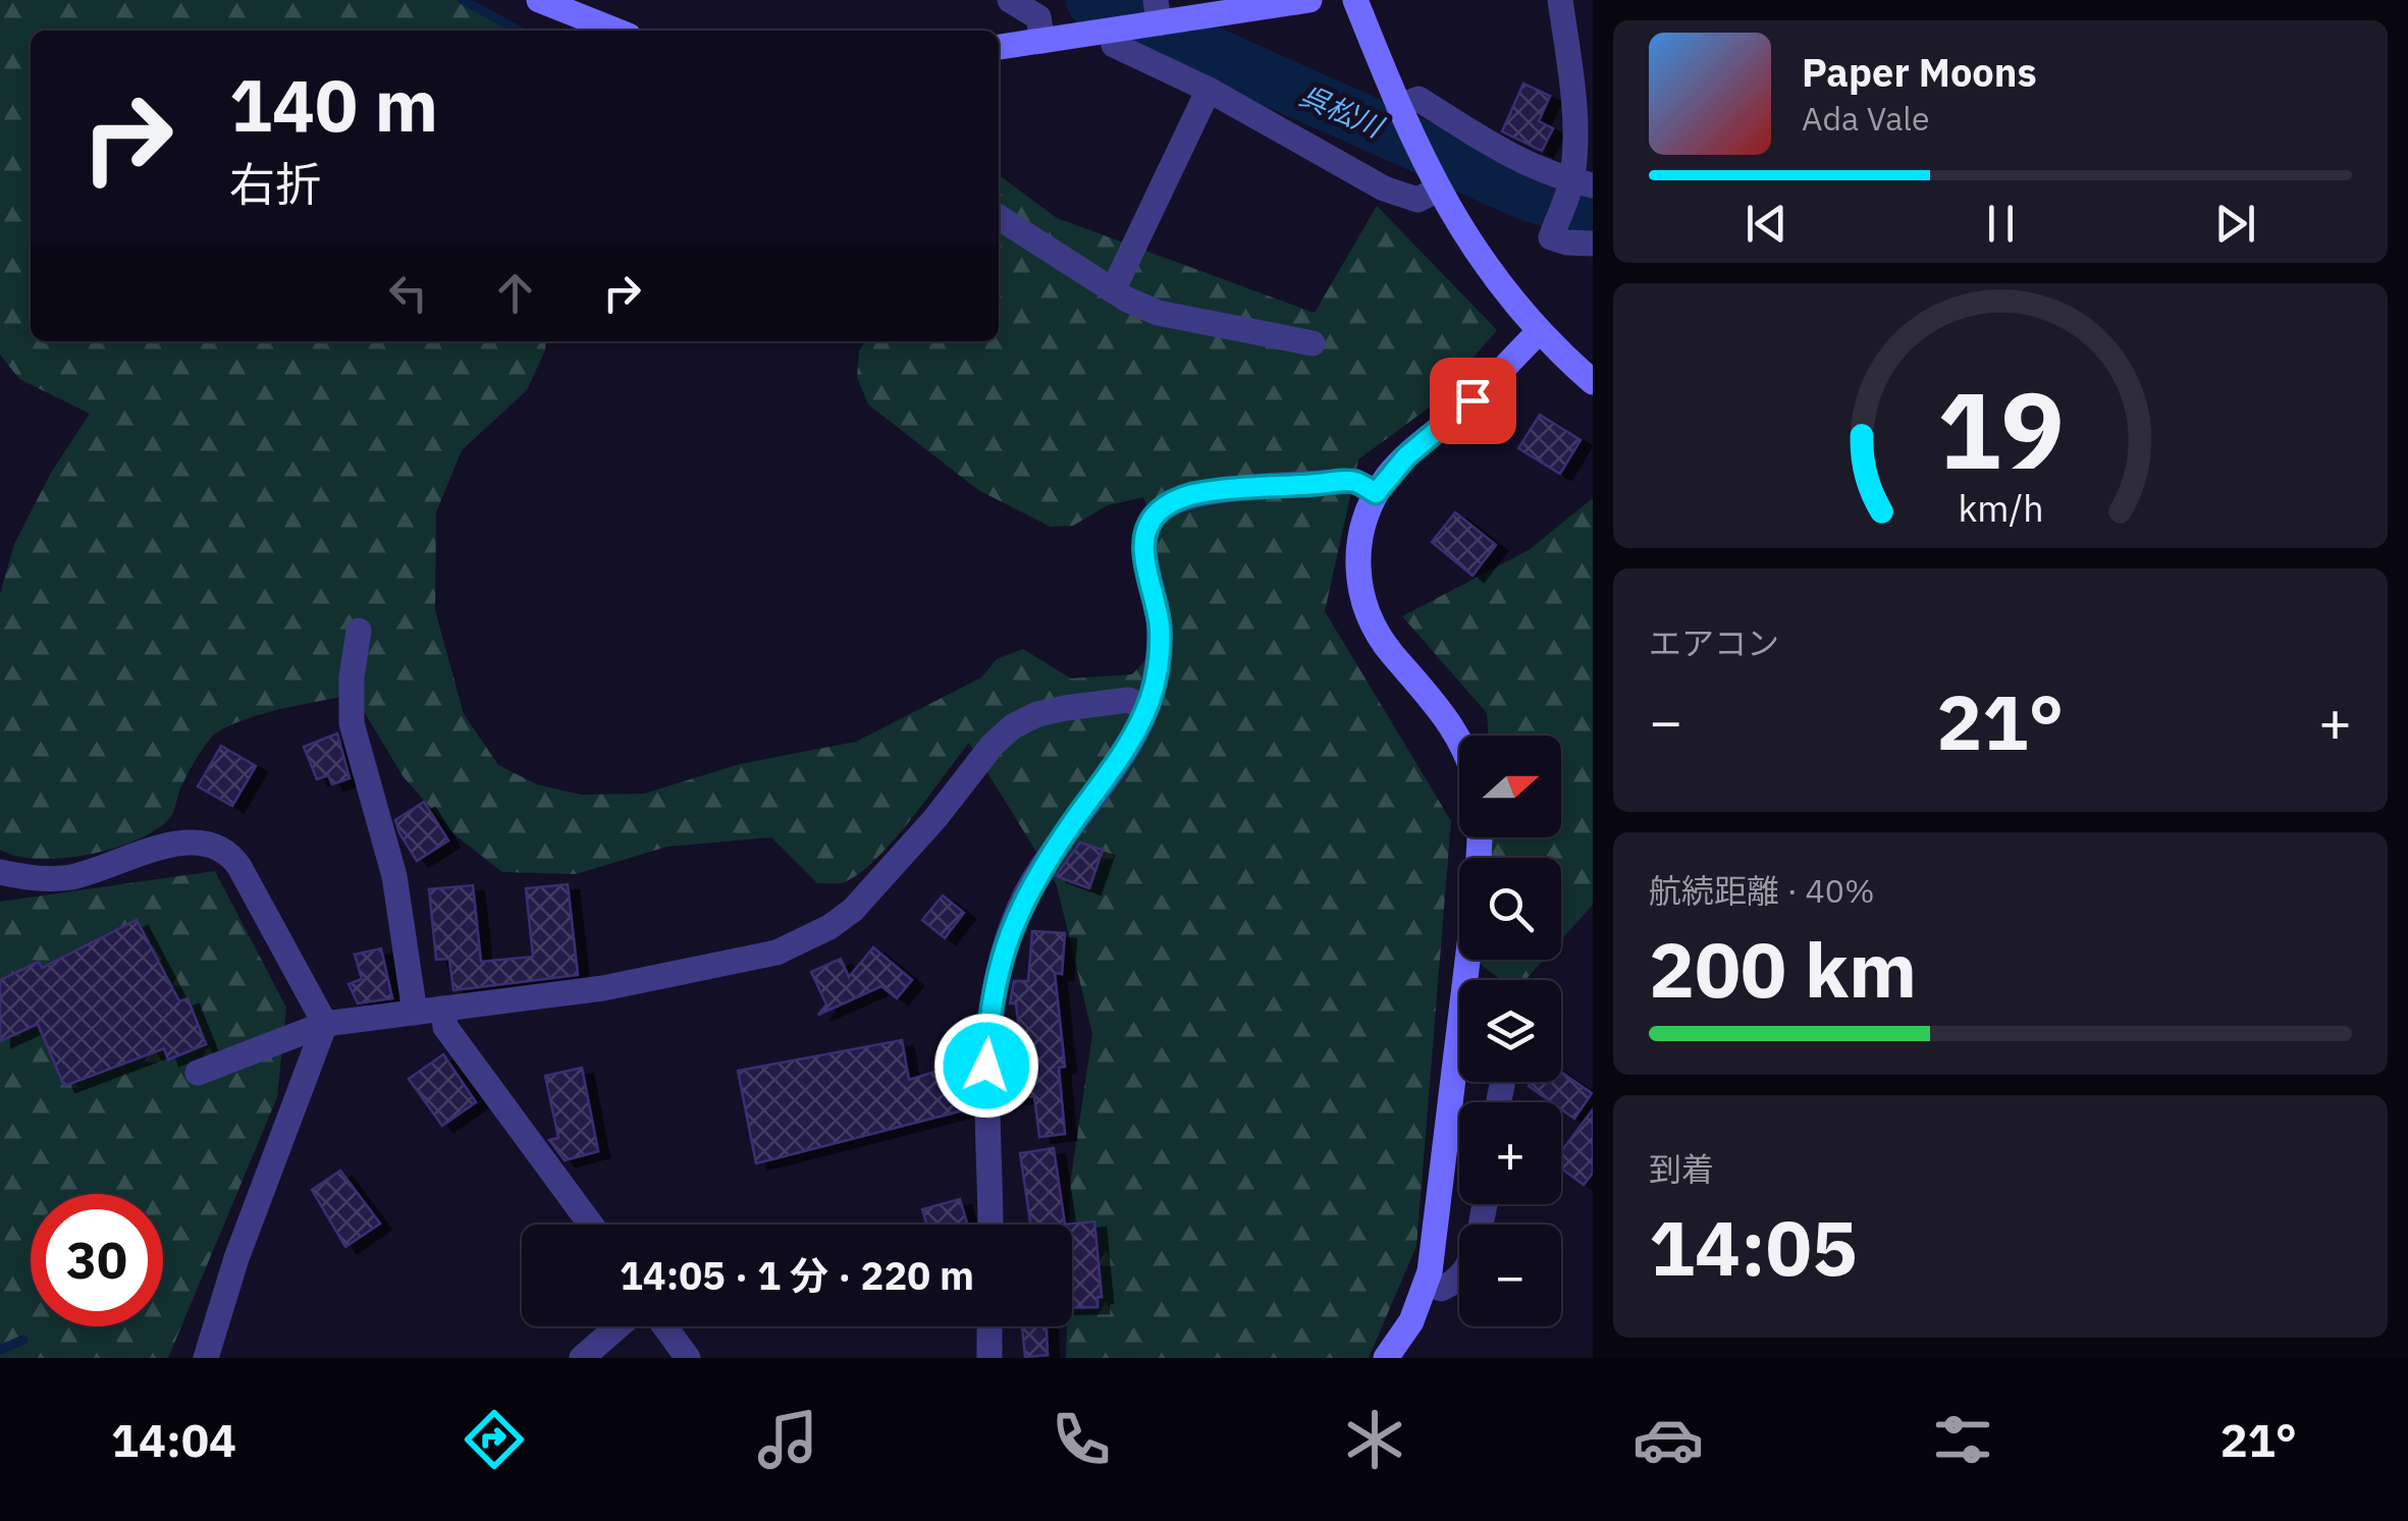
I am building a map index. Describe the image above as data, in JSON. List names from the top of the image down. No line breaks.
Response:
{"water":["呉松川"],"north":"right","page":{"turn":["140 m","右折"],"song":["Paper Moons","Ada Vale"],"tile":["エアコン",["航続距離 · 40%","200 km"],["到着","14:05"]],"heat":["−","21°","+"],"map_buttons":["+","−"],"limit":"30","trip":"14:05 · 1 分 · 220 m","tabs":["14:04","21°"],"gauge":["19","km/h"]}}
